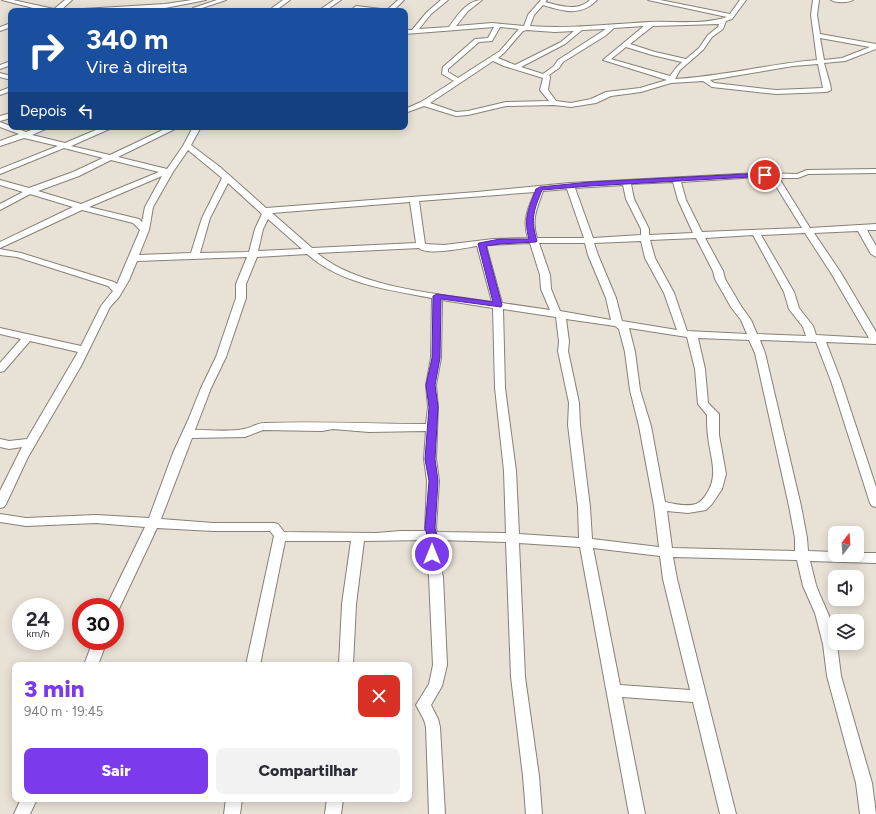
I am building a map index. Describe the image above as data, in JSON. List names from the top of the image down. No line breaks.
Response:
{"north":"top","page":{"turn":["340 m","Vire à direita"],"then":"Depois","speed":"24 km/h","limit":"30","heading":["3 min","940 m · 19:45"],"buttons":["Sair","Compartilhar"]}}
